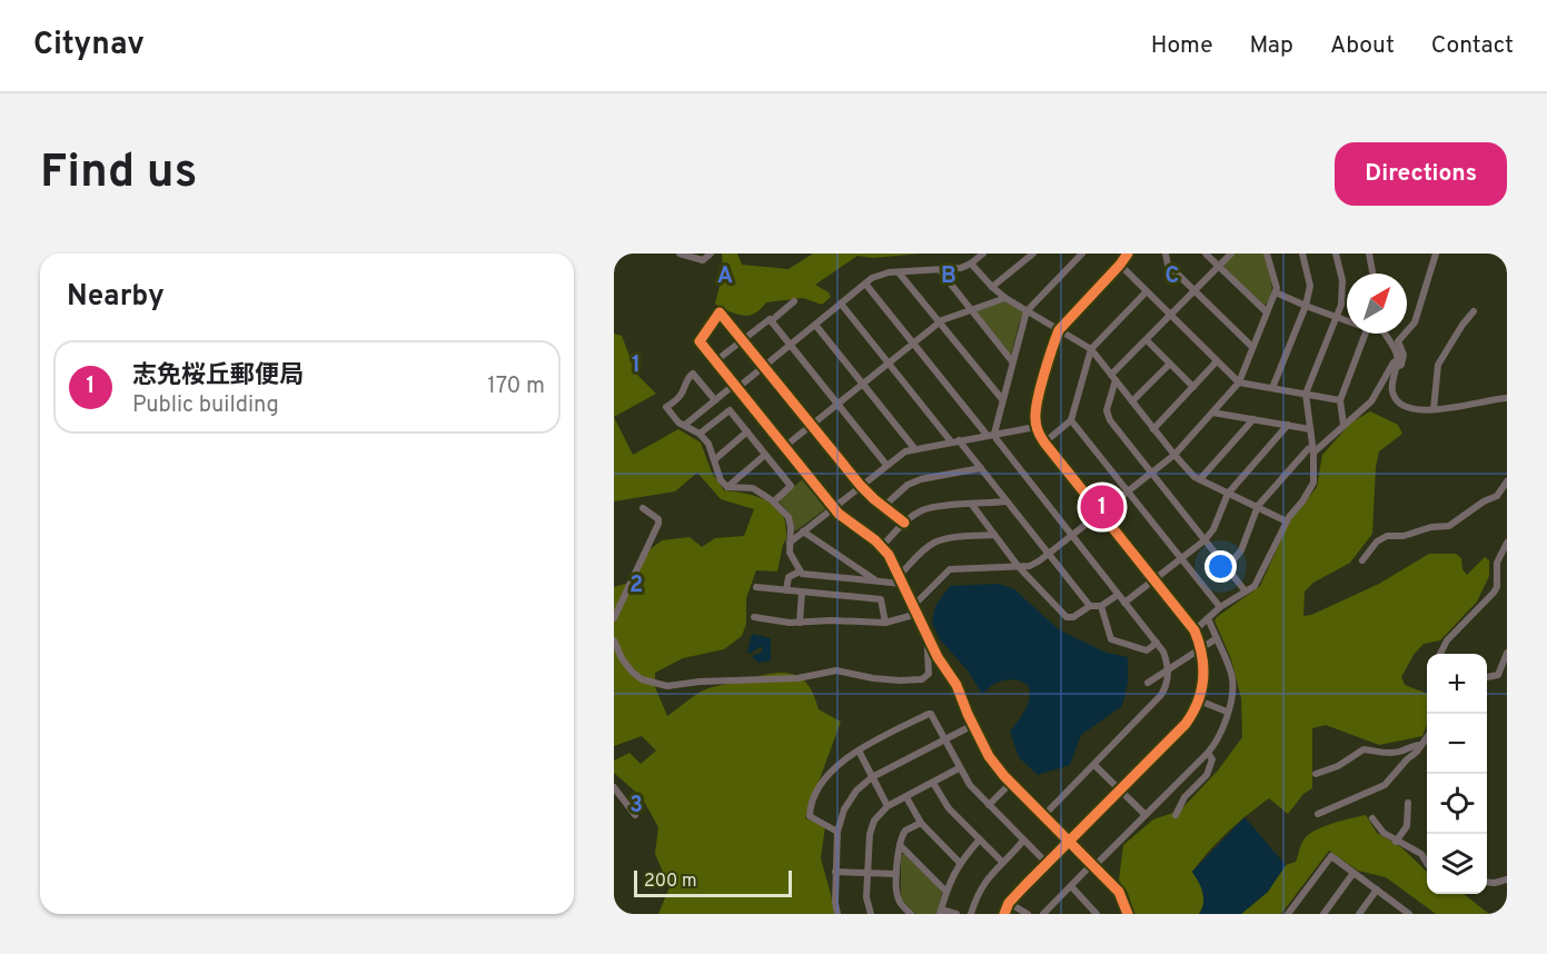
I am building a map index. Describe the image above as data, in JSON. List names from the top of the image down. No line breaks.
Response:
{"scale_bar":"200 m","north":"top right","page":{"header":"Citynav","nav":["Home","Map","About","Contact"],"buttons":"Directions","title":"Find us","heading":"Nearby","list":[{"mark":"1","name":"志免桜丘郵便局","note":"Public building","value":"170 m"}],"pins":"1","map_buttons":["+","−"],"scale":"200 m"},"grid":{"columns":["A","B","C"],"rows":["1","2","3"]}}
